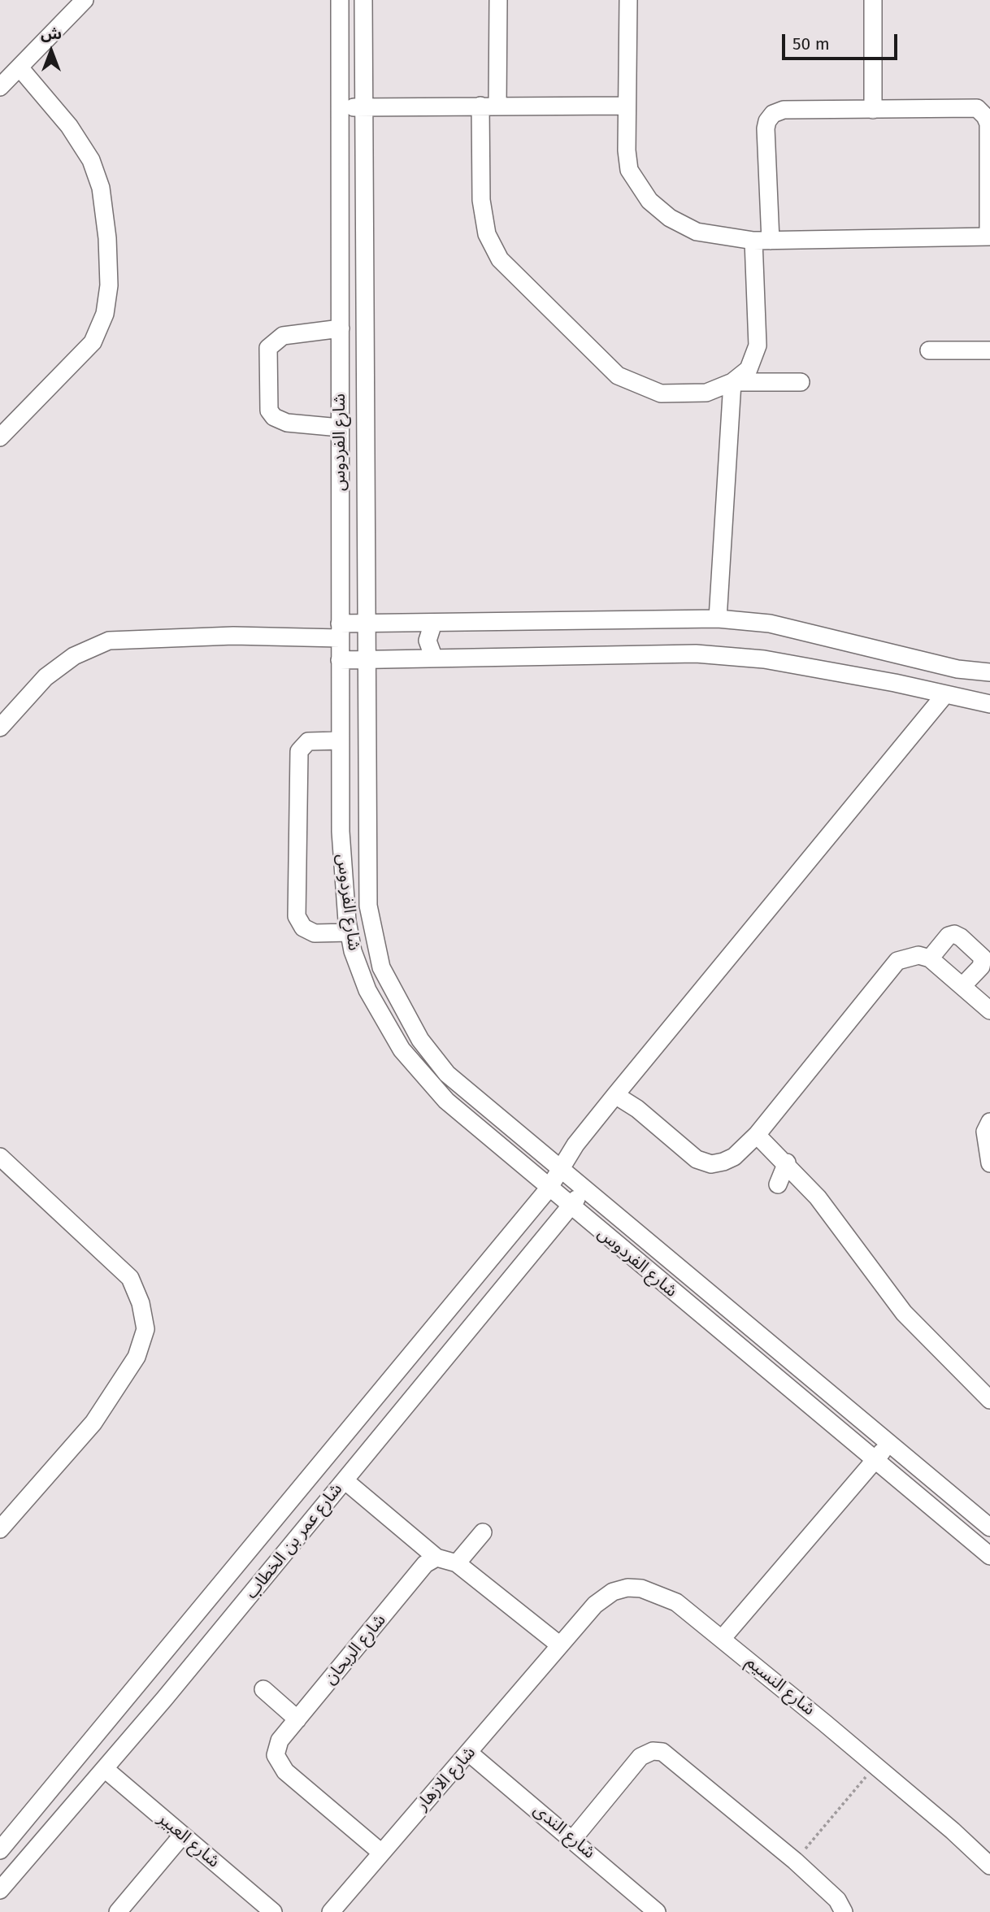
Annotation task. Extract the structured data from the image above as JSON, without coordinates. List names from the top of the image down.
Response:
{
  "streets": {
    "street": [
      "شارع الفردوس",
      "شارع عمر بن الخطاب",
      "شارع الريحان",
      "شارع النسيم",
      "شارع الازهار",
      "شارع الندى",
      "شارع العبير"
    ]
  },
  "crossings": [
    ["شارع الفردوس", "شارع عمر بن الخطاب"],
    ["شارع عمر بن الخطاب", "شارع العبير"],
    ["شارع الريحان", "شارع الازهار"],
    ["شارع النسيم", "شارع الازهار"],
    ["شارع الازهار", "شارع الندى"]
  ],
  "scale_bar": "50 m",
  "north": "top"
}
